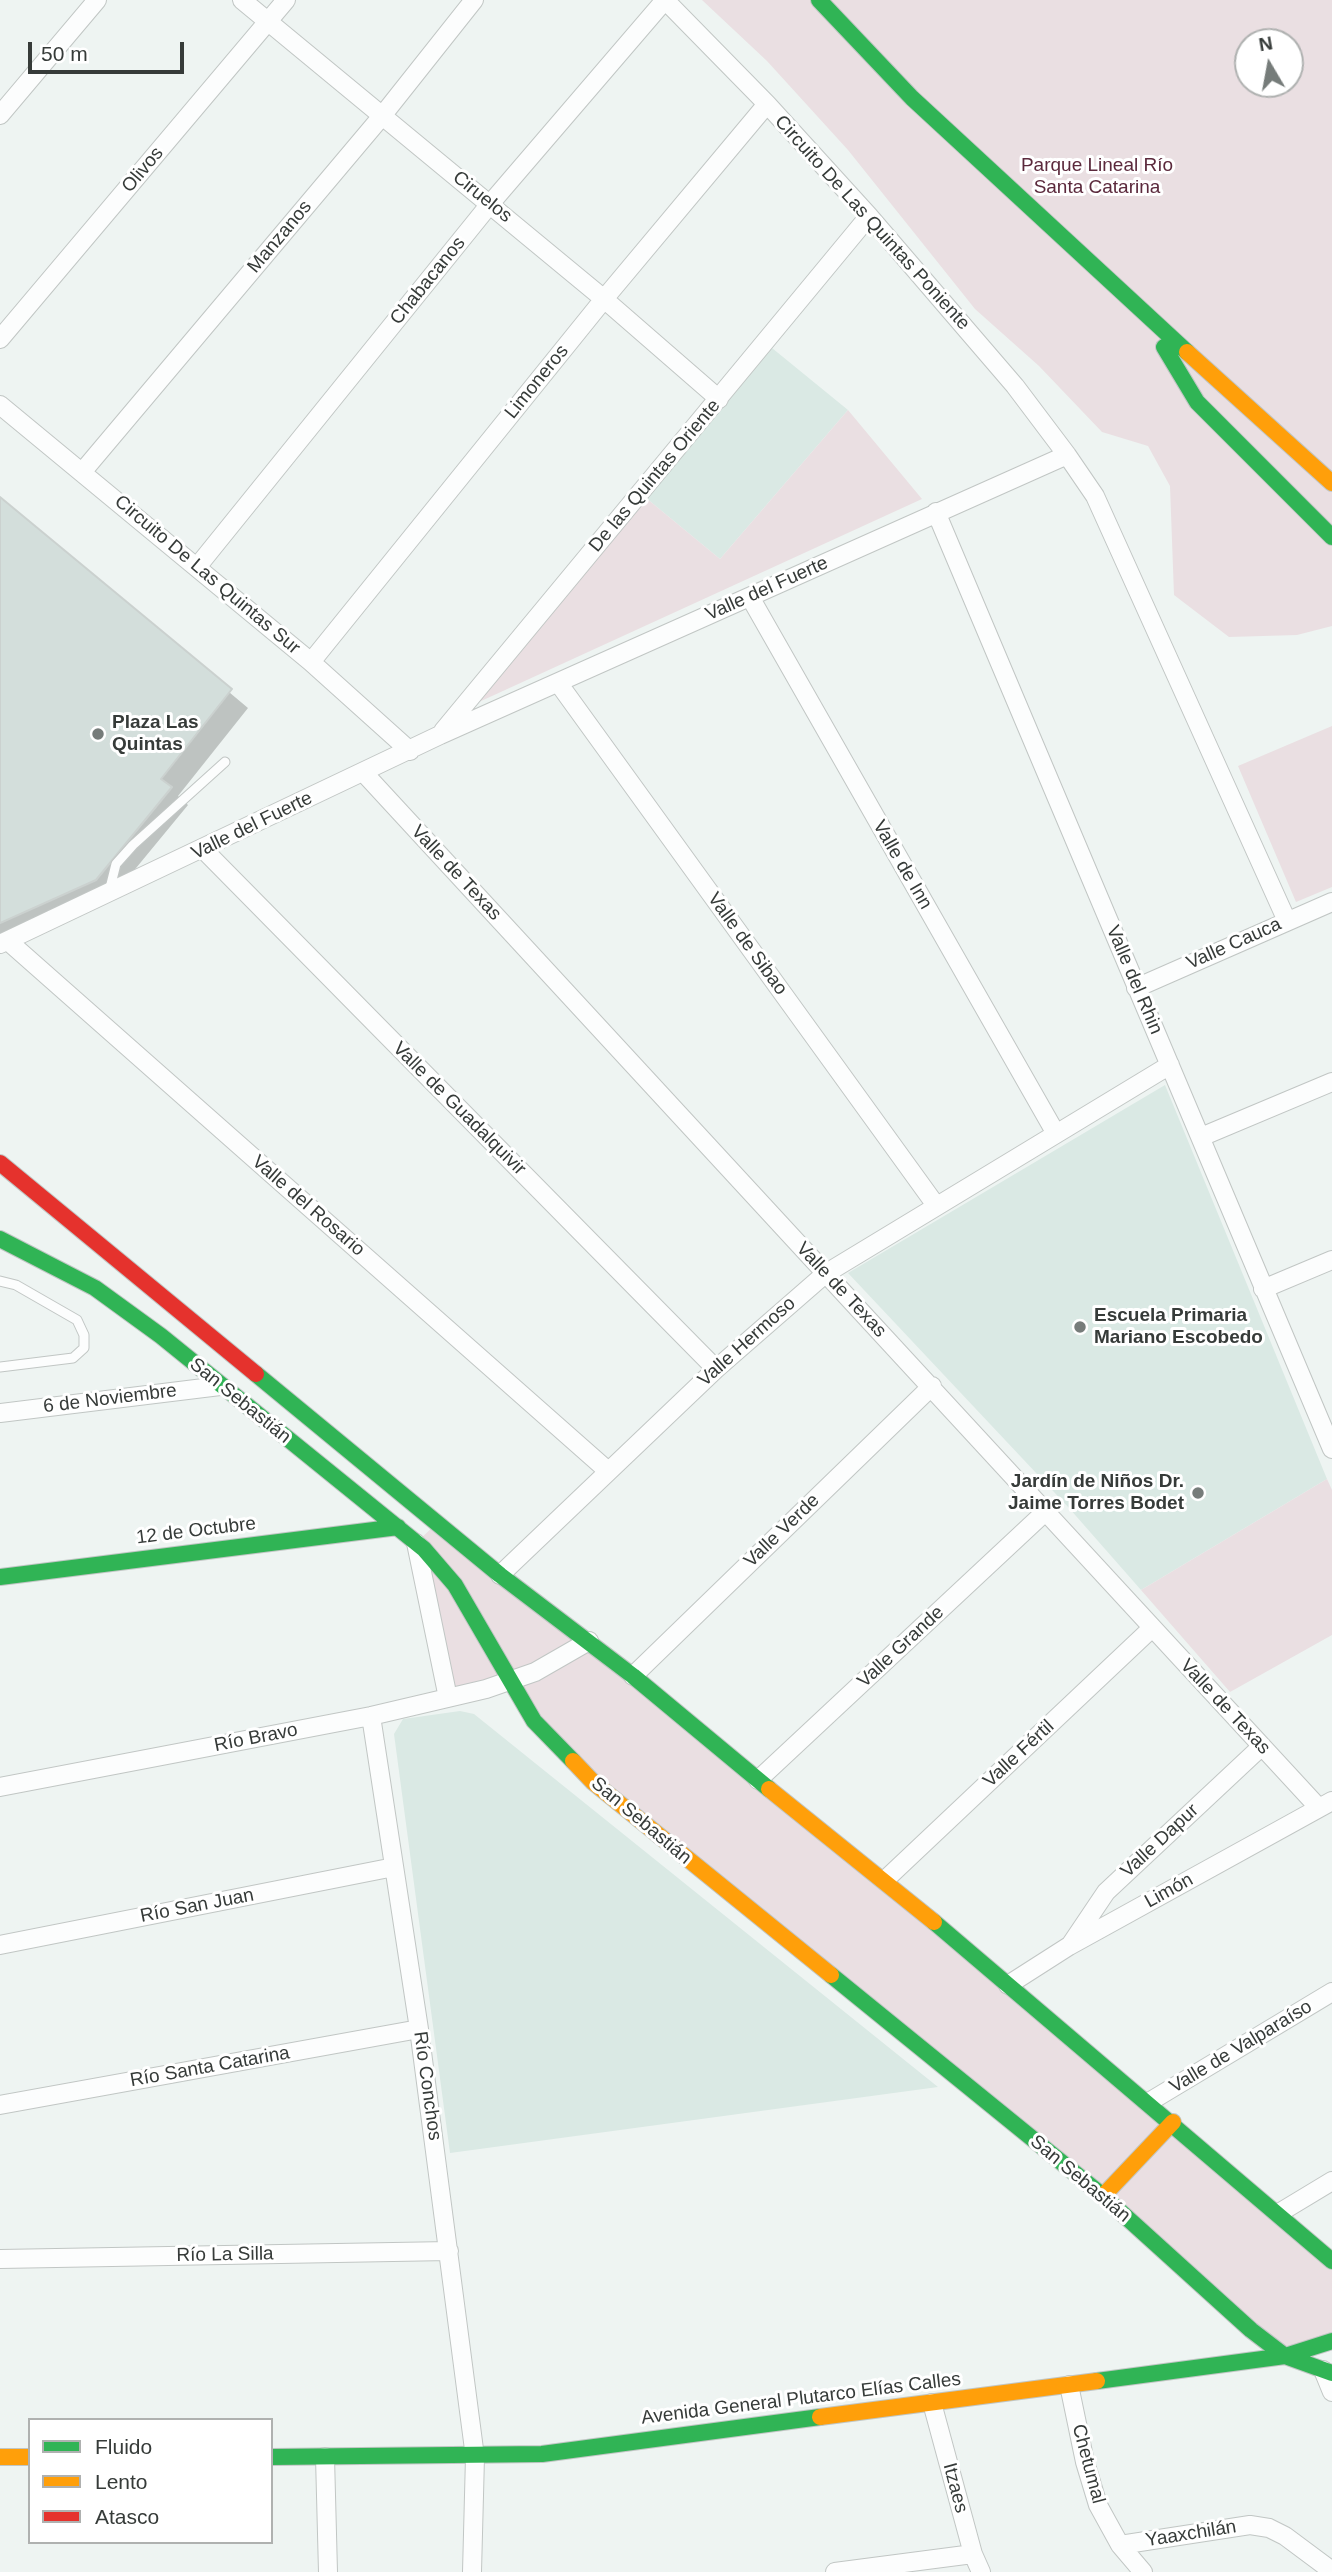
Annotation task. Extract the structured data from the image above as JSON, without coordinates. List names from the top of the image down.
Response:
{
  "streets": {
    "main road": ["San Sebastián", "12 de Octubre", "Avenida General Plutarco Elías Calles"],
    "street": [
      "Olivos",
      "Ciruelos",
      "Circuito De Las Quintas Poniente",
      "Manzanos",
      "Chabacanos",
      "Limoneros",
      "De las Quintas Oriente",
      "Circuito De Las Quintas Sur",
      "Valle del Fuerte",
      "Valle de Inn",
      "Valle de Texas",
      "Valle de Sibao",
      "Valle Cauca",
      "Valle del Rhin",
      "Valle de Guadalquivir",
      "Valle del Rosario",
      "Valle Hermoso",
      "6 de Noviembre",
      "Valle Verde",
      "Valle Grande",
      "Río Bravo",
      "Valle Fértil",
      "Valle Dapur",
      "Limón",
      "Río San Juan",
      "Valle de Valparaíso",
      "Río Santa Catarina",
      "Río Conchos",
      "Río La Silla",
      "Chetumal",
      "Itzaes",
      "Yaaxchilán"
    ]
  },
  "crossings": [
    ["Olivos", "Ciruelos"],
    ["Ciruelos", "Manzanos"],
    ["Ciruelos", "Chabacanos"],
    ["Ciruelos", "Limoneros"],
    ["Ciruelos", "De las Quintas Oriente"],
    ["Circuito De Las Quintas Poniente", "Chabacanos"],
    ["Circuito De Las Quintas Poniente", "Limoneros"],
    ["Circuito De Las Quintas Poniente", "De las Quintas Oriente"],
    ["Circuito De Las Quintas Poniente", "Valle del Fuerte"],
    ["Manzanos", "Circuito De Las Quintas Sur"],
    ["Chabacanos", "Circuito De Las Quintas Sur"],
    ["Limoneros", "Circuito De Las Quintas Sur"],
    ["De las Quintas Oriente", "Valle del Fuerte"],
    ["Circuito De Las Quintas Sur", "Valle del Fuerte"],
    ["Valle del Fuerte", "Valle de Inn"],
    ["Valle del Fuerte", "Valle de Texas"],
    ["Valle del Fuerte", "Valle de Sibao"],
    ["Valle del Fuerte", "Valle del Rhin"],
    ["Valle del Fuerte", "Valle de Guadalquivir"],
    ["Valle del Fuerte", "Valle del Rosario"],
    ["Valle de Inn", "Valle Hermoso"],
    ["Valle de Texas", "Valle Hermoso"],
    ["Valle de Texas", "Valle Verde"],
    ["Valle de Texas", "Valle Grande"],
    ["Valle de Texas", "Valle Fértil"],
    ["Valle de Texas", "Valle Dapur"],
    ["Valle de Texas", "Limón"],
    ["Valle de Sibao", "Valle Hermoso"],
    ["Valle Cauca", "Valle del Rhin"],
    ["Valle del Rhin", "Valle Hermoso"],
    ["Valle de Guadalquivir", "Valle Hermoso"],
    ["Valle del Rosario", "Valle Hermoso"],
    ["Valle Hermoso", "San Sebastián"],
    ["6 de Noviembre", "San Sebastián"],
    ["San Sebastián", "12 de Octubre"],
    ["San Sebastián", "Valle Verde"],
    ["San Sebastián", "Valle Grande"],
    ["San Sebastián", "Río Bravo"],
    ["San Sebastián", "Valle Fértil"],
    ["San Sebastián", "Limón"],
    ["San Sebastián", "Valle de Valparaíso"],
    ["San Sebastián", "Avenida General Plutarco Elías Calles"],
    ["Río Bravo", "Río Conchos"],
    ["Valle Dapur", "Limón"],
    ["Río San Juan", "Río Conchos"],
    ["Río Santa Catarina", "Río Conchos"],
    ["Río Conchos", "Río La Silla"],
    ["Río Conchos", "Avenida General Plutarco Elías Calles"],
    ["Avenida General Plutarco Elías Calles", "Chetumal"],
    ["Avenida General Plutarco Elías Calles", "Itzaes"],
    ["Chetumal", "Yaaxchilán"]
  ],
  "parks": ["Parque Lineal Río Santa Catarina"],
  "places": ["Plaza Las Quintas", "Escuela Primaria Mariano Escobedo", "Jardín de Niños Dr. Jaime Torres Bodet"],
  "legend": ["Fluido", "Lento", "Atasco"],
  "scale_bar": "50 m",
  "north": "top"
}
